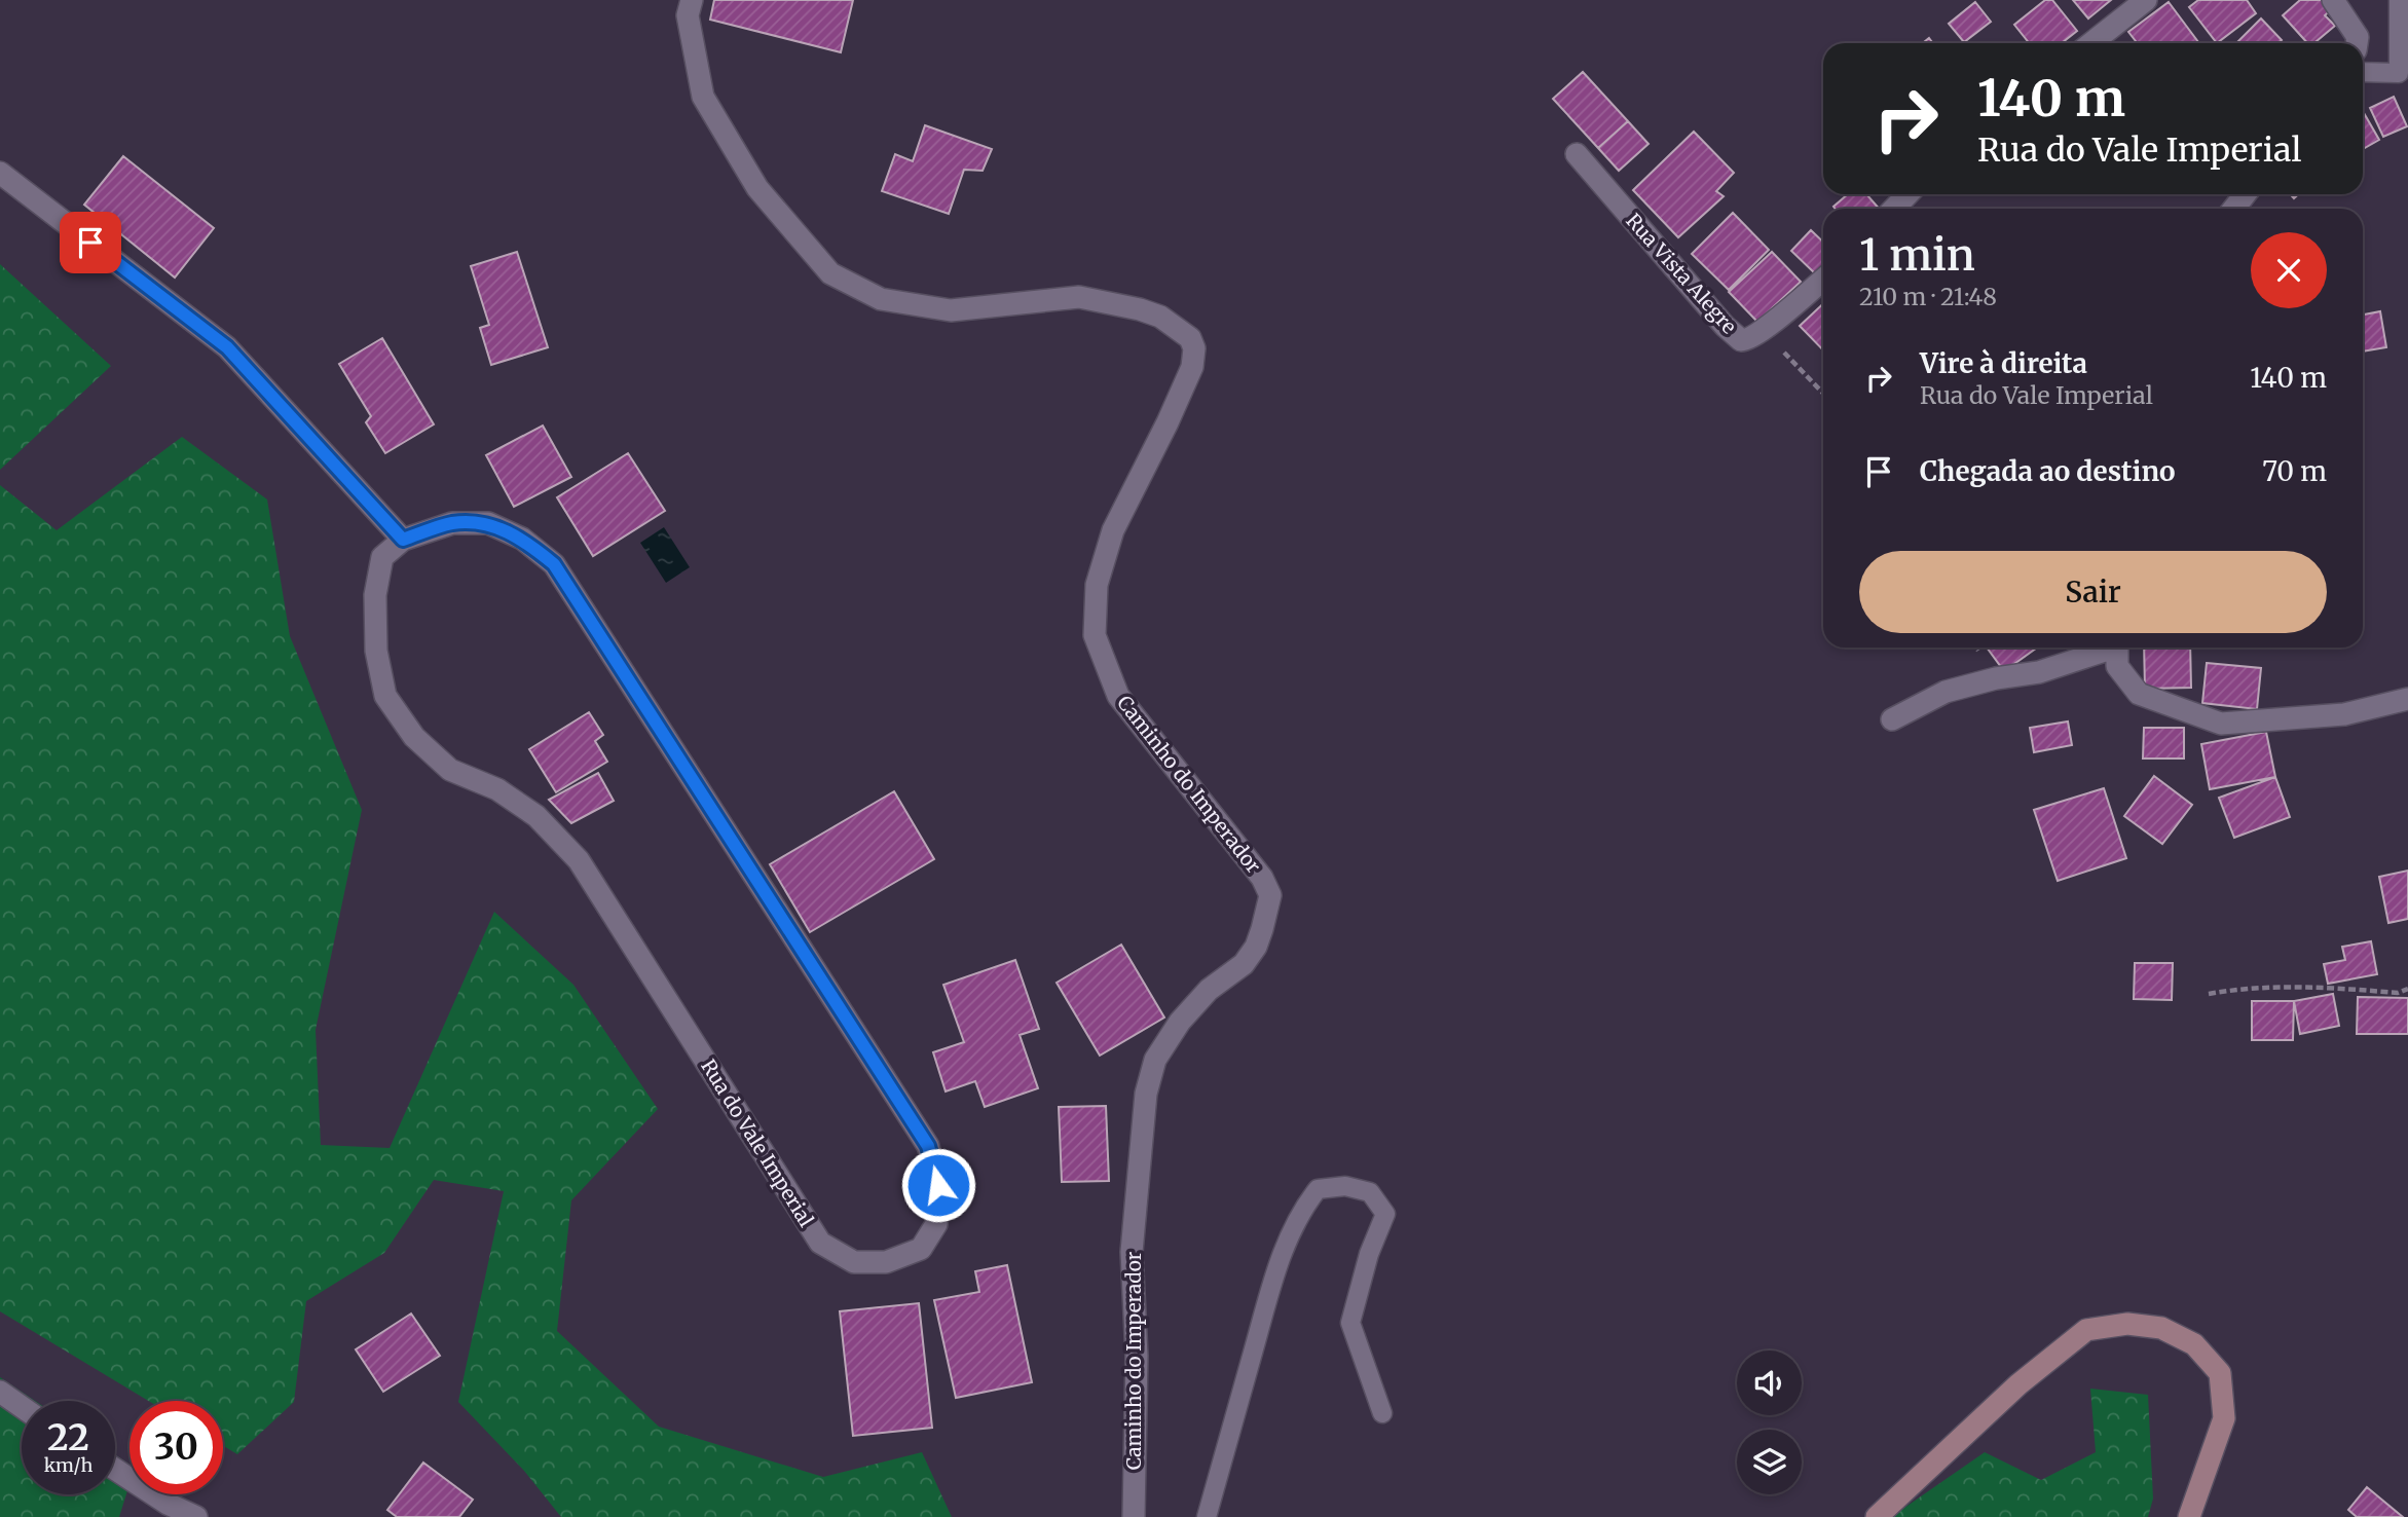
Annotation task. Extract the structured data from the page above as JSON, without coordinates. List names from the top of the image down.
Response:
{
  "streets": {
    "street": ["Rua Vista Alegre", "Caminho do Imperador", "Rua do Vale Imperial"]
  },
  "page": {
    "turn": ["140 m", "Rua do Vale Imperial"],
    "heading": ["1 min", "210 m · 21:48"],
    "list": [
      {
        "name": "Vire à direita",
        "note": "Rua do Vale Imperial",
        "value": "140 m"
      },
      {
        "name": "Chegada ao destino",
        "value": "70 m"
      }
    ],
    "buttons": "Sair",
    "speed": "22 km/h",
    "limit": "30"
  }
}
